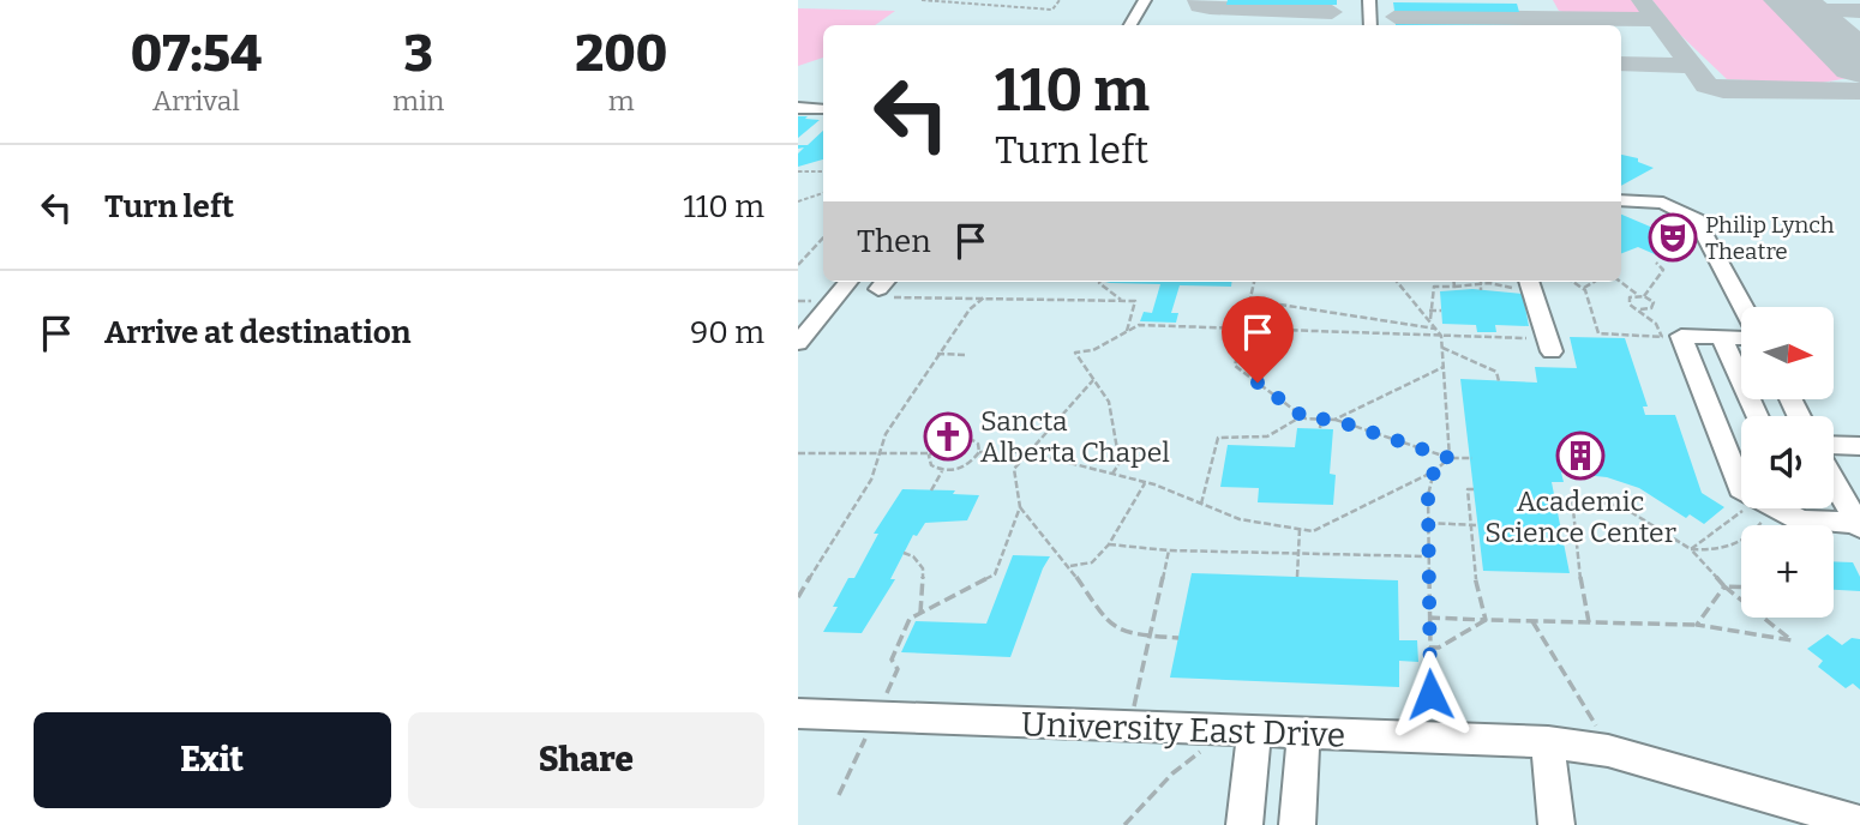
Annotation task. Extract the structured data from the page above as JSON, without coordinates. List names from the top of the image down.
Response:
{
  "streets": {
    "street": ["University East Drive"]
  },
  "places": {
    "theatre": ["Philip Lynch Theatre"],
    "church": ["Sancta Alberta Chapel"],
    "building": ["Academic Science Center"]
  },
  "north": "right",
  "page": {
    "eta": [
      "07:54",
      "Arrival",
      "3",
      "min",
      "200",
      "m"
    ],
    "turn": ["110 m", "Turn left"],
    "list": [
      {
        "name": "Turn left",
        "value": "110 m"
      },
      {
        "name": "Arrive at destination",
        "value": "90 m"
      }
    ],
    "then": "Then",
    "map_buttons": "+",
    "buttons": ["Exit", "Share"]
  }
}
